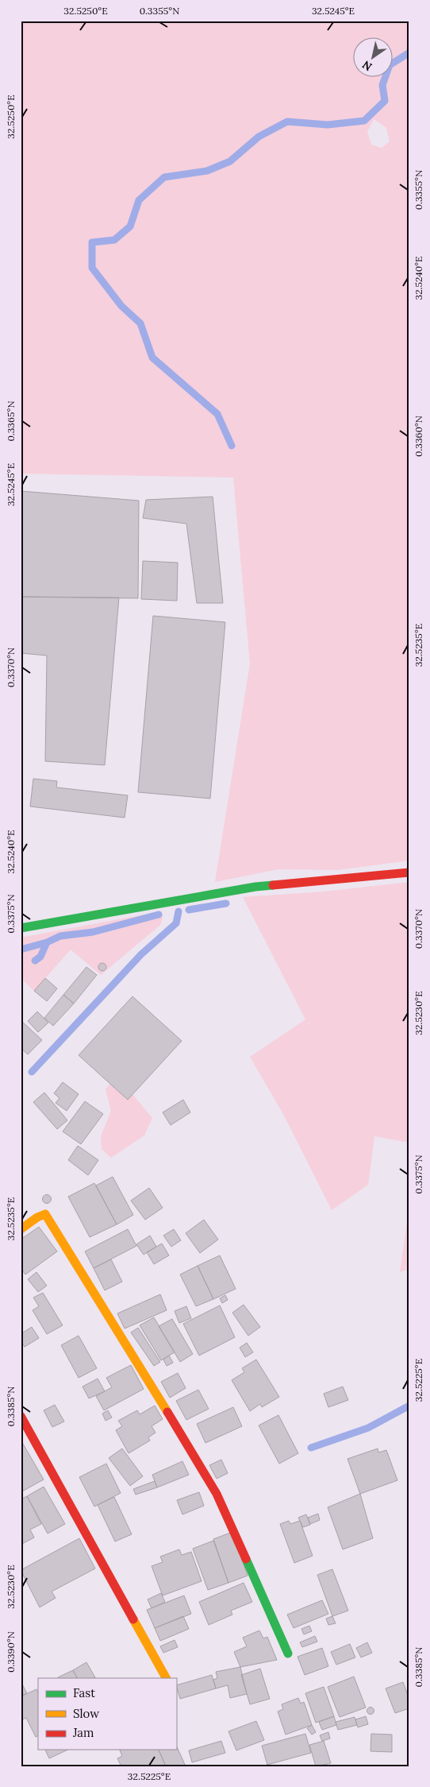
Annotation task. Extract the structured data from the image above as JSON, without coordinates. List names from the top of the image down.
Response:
{
  "legend": ["Fast", "Slow", "Jam"],
  "north": "bottom left",
  "coordinates": [
    "32.5250°E",
    "0.3355°N",
    "32.5245°E",
    "32.5240°E",
    "0.3365°N",
    "0.3360°N",
    "32.5235°E",
    "0.3370°N",
    "0.3375°N",
    "32.5230°E",
    "32.5225°E",
    "0.3385°N",
    "0.3390°N"
  ]
}
